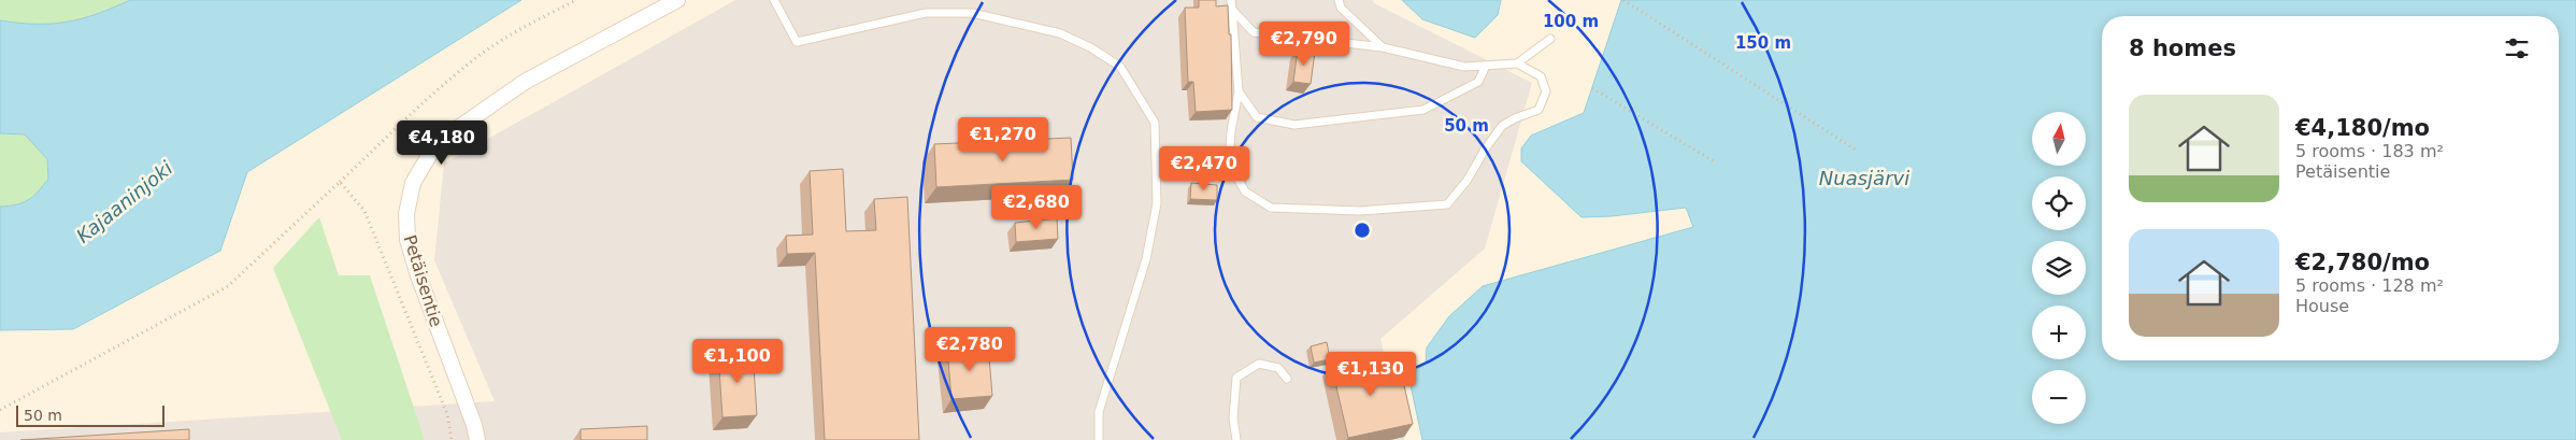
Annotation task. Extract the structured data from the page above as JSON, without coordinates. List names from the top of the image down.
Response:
{
  "streets": {
    "street": ["Petäisentie"]
  },
  "water": ["Nuasjärvi", "Kajaaninjoki"],
  "scale_bar": "50 m",
  "north": "top",
  "page": {
    "heading": "8 homes",
    "price": [
      "€2,790",
      "€1,270",
      "€4,180",
      "€2,470",
      "€2,680",
      "€2,780",
      "€1,100",
      "€1,130"
    ],
    "list": [
      {
        "name": "€4,180/mo",
        "note": "5 rooms · 183 m² · Petäisentie"
      },
      {
        "name": "€2,780/mo",
        "note": "5 rooms · 128 m² · House"
      }
    ],
    "map_buttons": ["+", "−"],
    "scale": "50 m"
  },
  "rings": ["100 m", "150 m", "50 m"]
}
